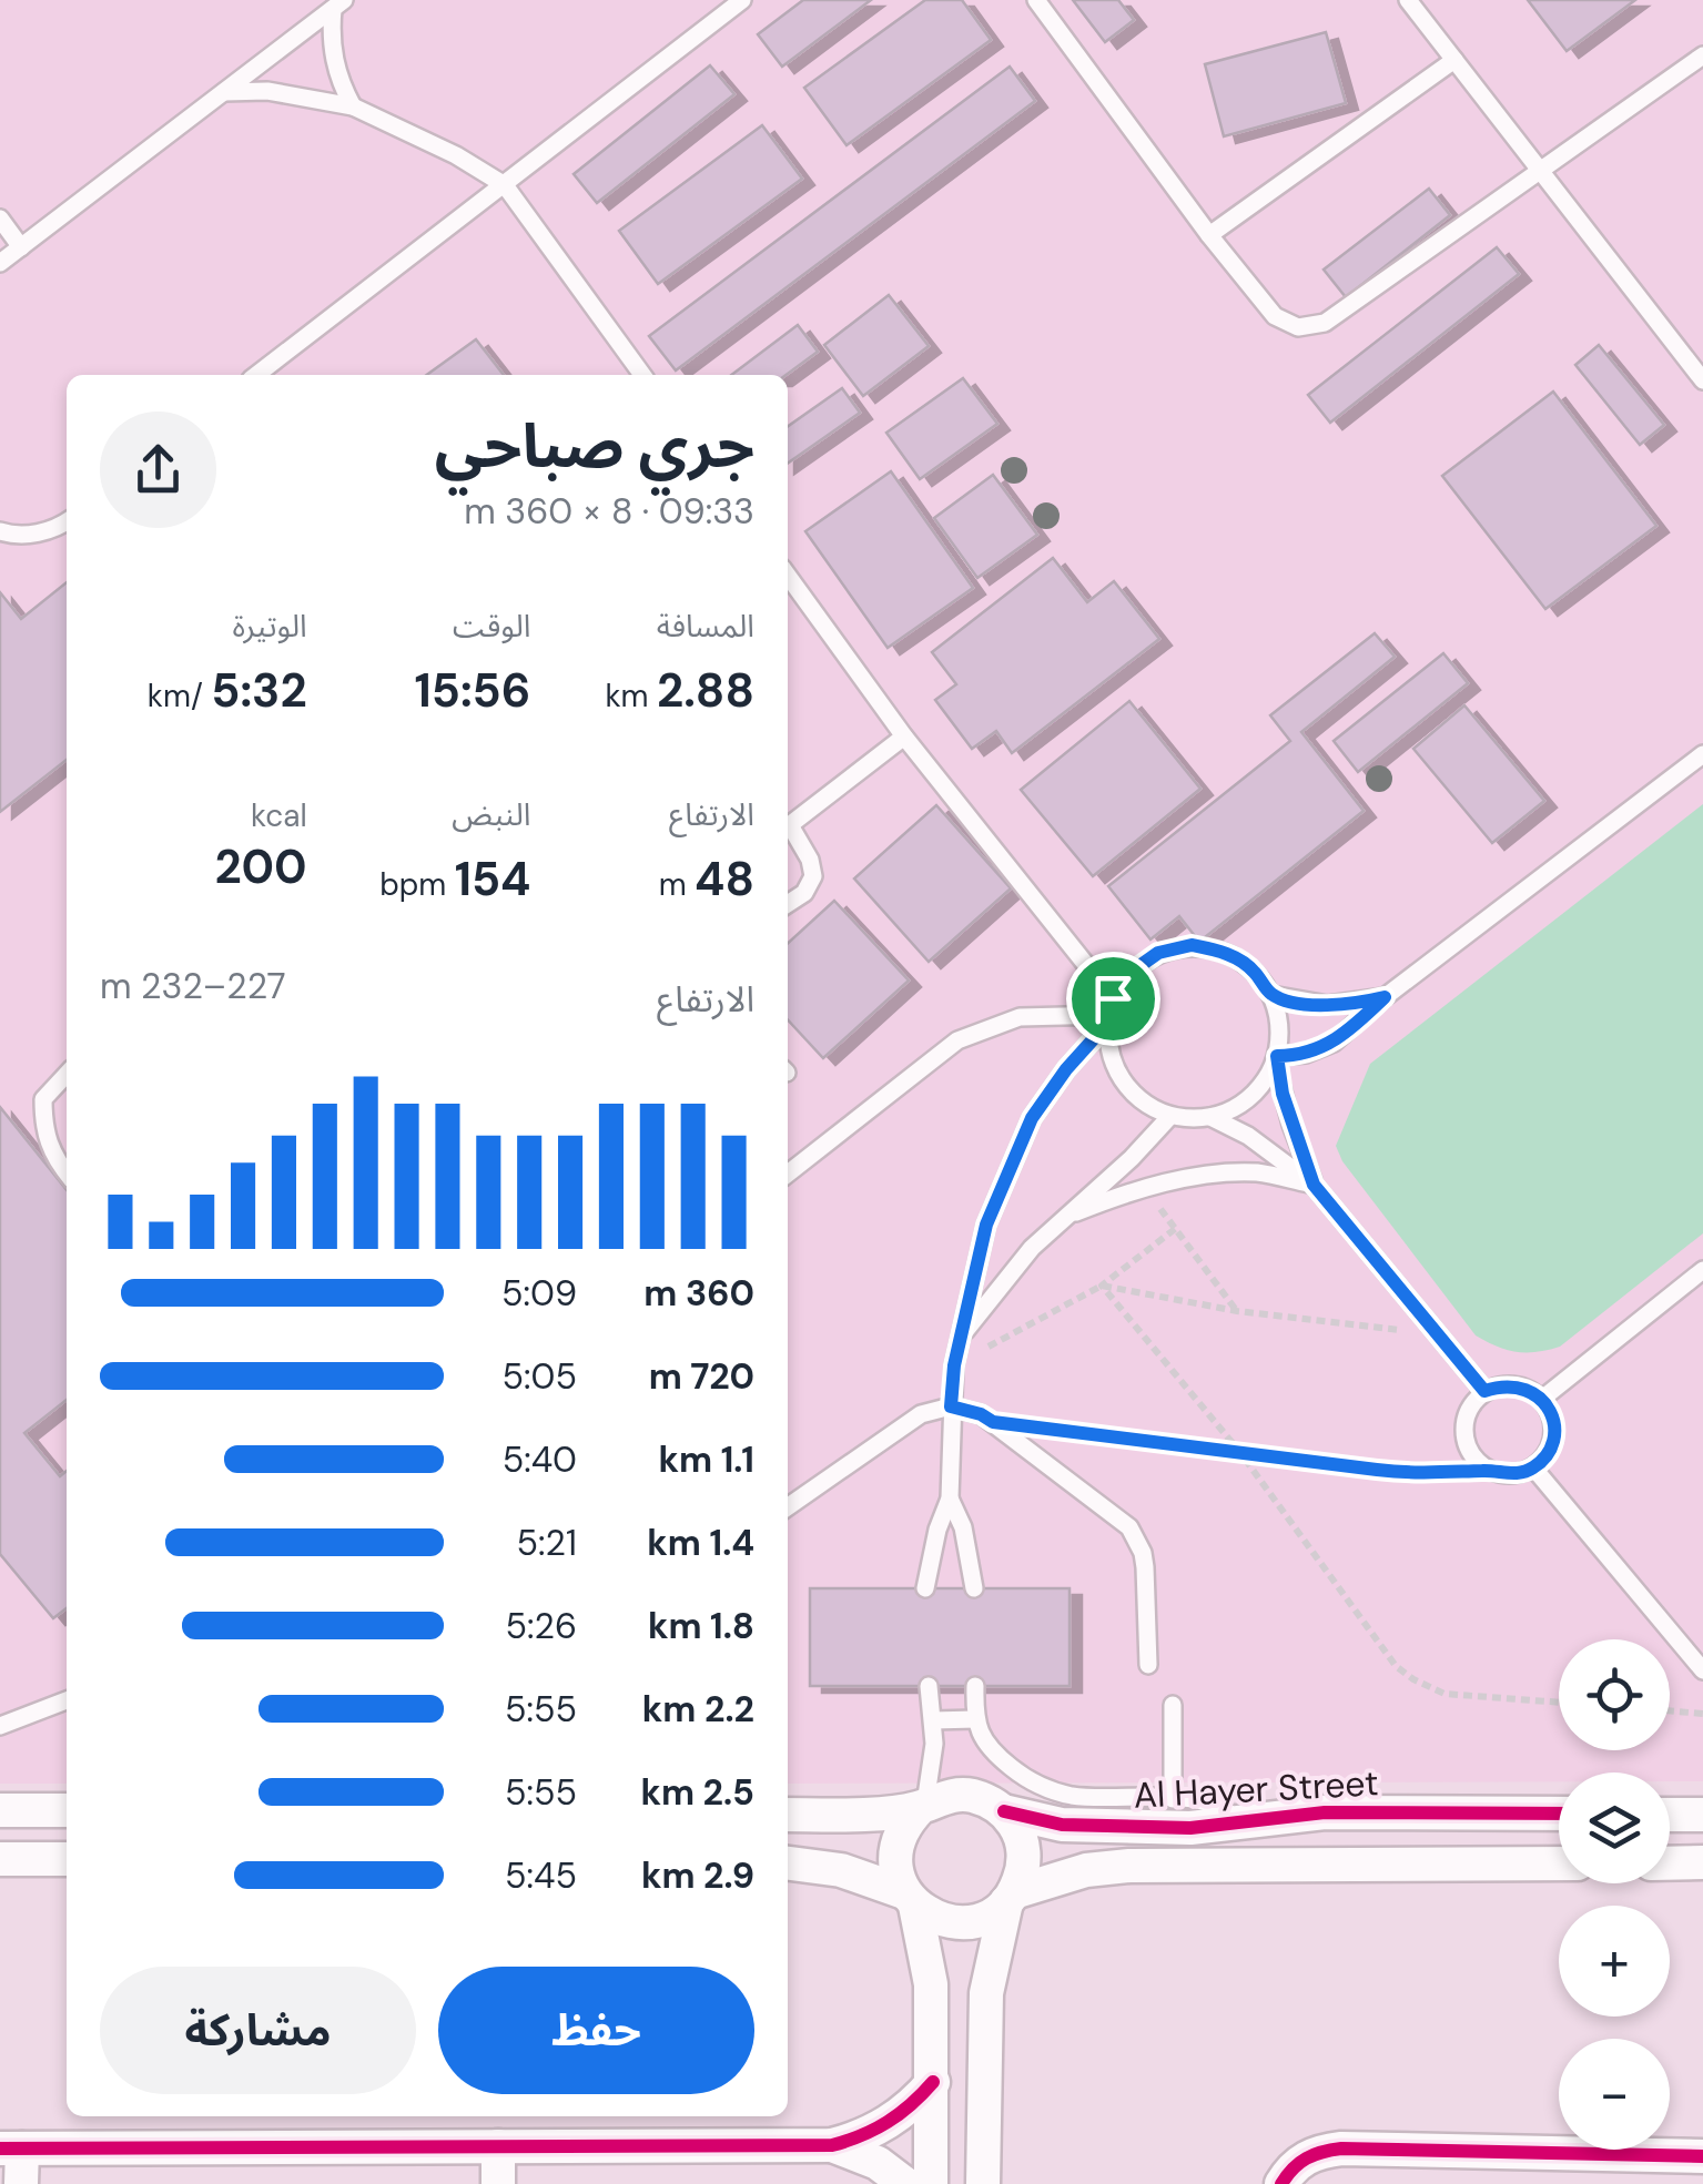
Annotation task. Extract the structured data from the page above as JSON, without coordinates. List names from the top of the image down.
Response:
{
  "streets": {
    "street": ["Al Hayer Street"]
  },
  "page": {
    "heading": ["جري صباحي", "09:33 · 8 × 360 m"],
    "stats": [
      ["المسافة", "2.88 km"],
      ["الوقت", "15:56"],
      ["الوتيرة", "5:32 /km"],
      ["الارتفاع", "48 m"],
      ["النبض", "154 bpm"],
      ["kcal", "200"]
    ],
    "chart": ["الارتفاع", "227–232 m"],
    "list": [
      {
        "name": "360 m",
        "note": "5:09"
      },
      {
        "name": "720 m",
        "note": "5:05"
      },
      {
        "name": "1.1 km",
        "note": "5:40"
      },
      {
        "name": "1.4 km",
        "note": "5:21"
      },
      {
        "name": "1.8 km",
        "note": "5:26"
      },
      {
        "name": "2.2 km",
        "note": "5:55"
      },
      {
        "name": "2.5 km",
        "note": "5:55"
      },
      {
        "name": "2.9 km",
        "note": "5:45"
      }
    ],
    "map_buttons": ["+", "−"],
    "buttons": ["حفظ", "مشاركة"]
  }
}
